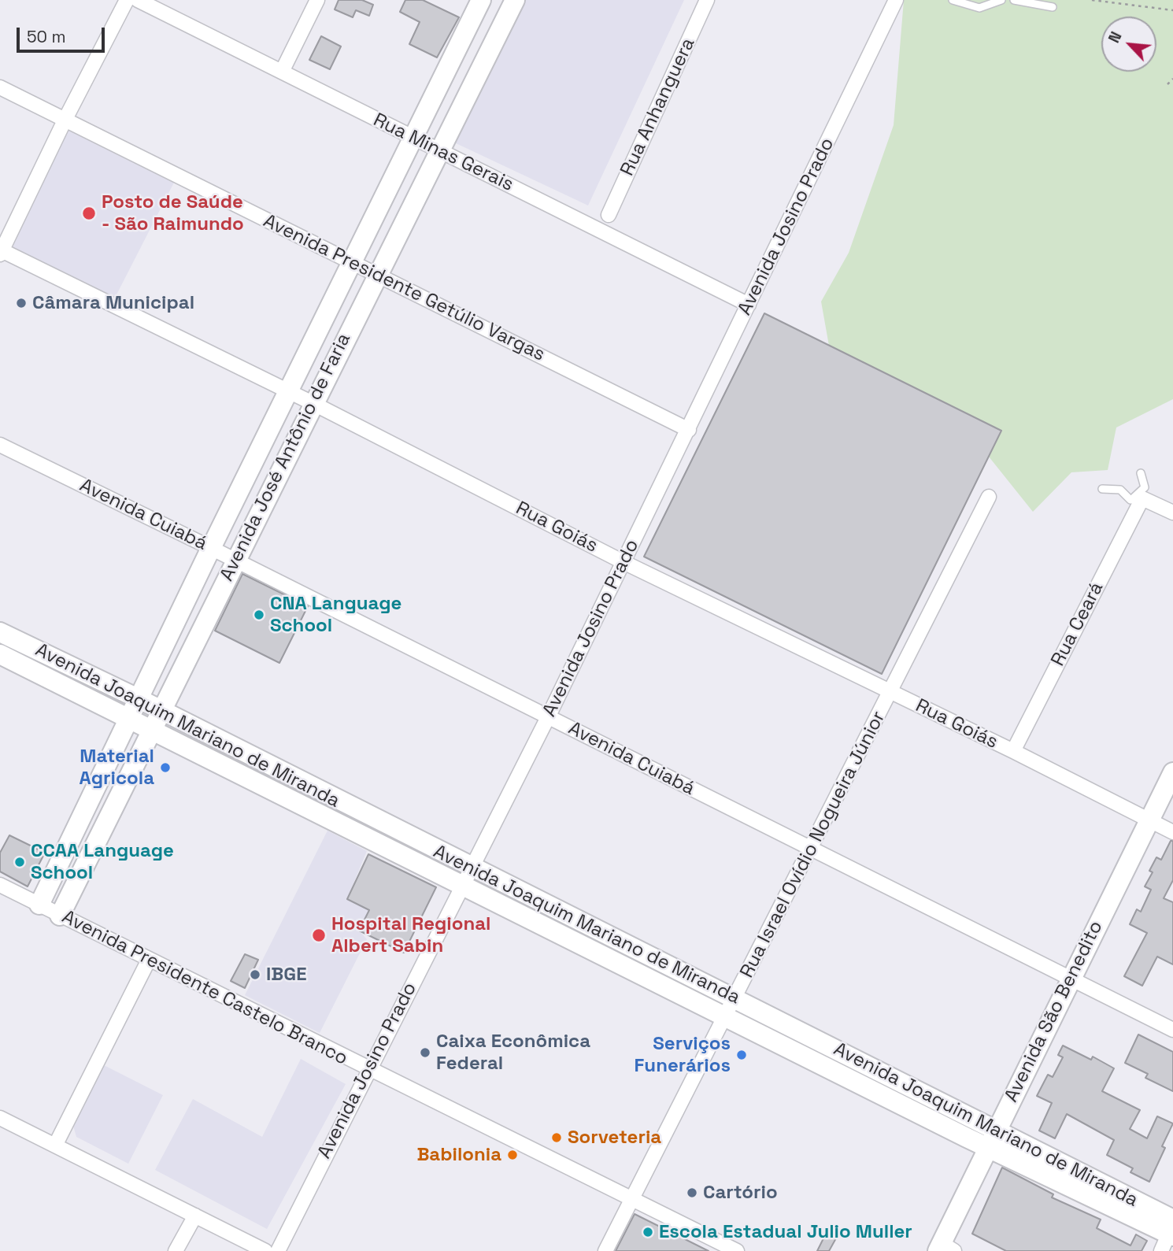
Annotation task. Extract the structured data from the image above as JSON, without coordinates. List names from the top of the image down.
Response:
{
  "streets": {
    "street": [
      "Rua Anhanguera",
      "Rua Minas Gerais",
      "Avenida Josino Prado",
      "Avenida Presidente Getúlio Vargas",
      "Avenida José Antônio de Faria",
      "Avenida Cuiabá",
      "Rua Goiás",
      "Rua Ceará",
      "Avenida Joaquim Mariano de Miranda",
      "Rua Israel Ovídio Nogueira Júnior",
      "Avenida Presidente Castelo Branco",
      "Avenida São Benedito"
    ]
  },
  "crossings": [
    ["Rua Minas Gerais", "Avenida Josino Prado"],
    ["Rua Minas Gerais", "Avenida José Antônio de Faria"],
    ["Avenida Josino Prado", "Avenida Presidente Getúlio Vargas"],
    ["Avenida Josino Prado", "Avenida Cuiabá"],
    ["Avenida Josino Prado", "Rua Goiás"],
    ["Avenida Josino Prado", "Avenida Joaquim Mariano de Miranda"],
    ["Avenida Josino Prado", "Avenida Presidente Castelo Branco"],
    ["Avenida Presidente Getúlio Vargas", "Avenida José Antônio de Faria"],
    ["Avenida José Antônio de Faria", "Avenida Cuiabá"],
    ["Avenida José Antônio de Faria", "Rua Goiás"],
    ["Avenida José Antônio de Faria", "Avenida Joaquim Mariano de Miranda"],
    ["Avenida José Antônio de Faria", "Avenida Presidente Castelo Branco"],
    ["Avenida Cuiabá", "Rua Israel Ovídio Nogueira Júnior"],
    ["Avenida Cuiabá", "Avenida São Benedito"],
    ["Rua Goiás", "Rua Ceará"],
    ["Rua Goiás", "Rua Israel Ovídio Nogueira Júnior"],
    ["Rua Goiás", "Avenida São Benedito"],
    ["Avenida Joaquim Mariano de Miranda", "Rua Israel Ovídio Nogueira Júnior"],
    ["Avenida Joaquim Mariano de Miranda", "Avenida São Benedito"],
    ["Rua Israel Ovídio Nogueira Júnior", "Avenida Presidente Castelo Branco"]
  ],
  "places": [
    "Posto de Saúde - São Raimundo",
    "Câmara Municipal",
    "CNA Language School",
    "Material Agricola",
    "CCAA Language School",
    "Hospital Regional Albert Sabin",
    "IBGE",
    "Caixa Econômica Federal",
    "Serviços Funerários",
    "Sorveteria",
    "Babilonia",
    "Cartório",
    "Escola Estadual Julio Muller"
  ],
  "scale_bar": "50 m",
  "north": "top left"
}
